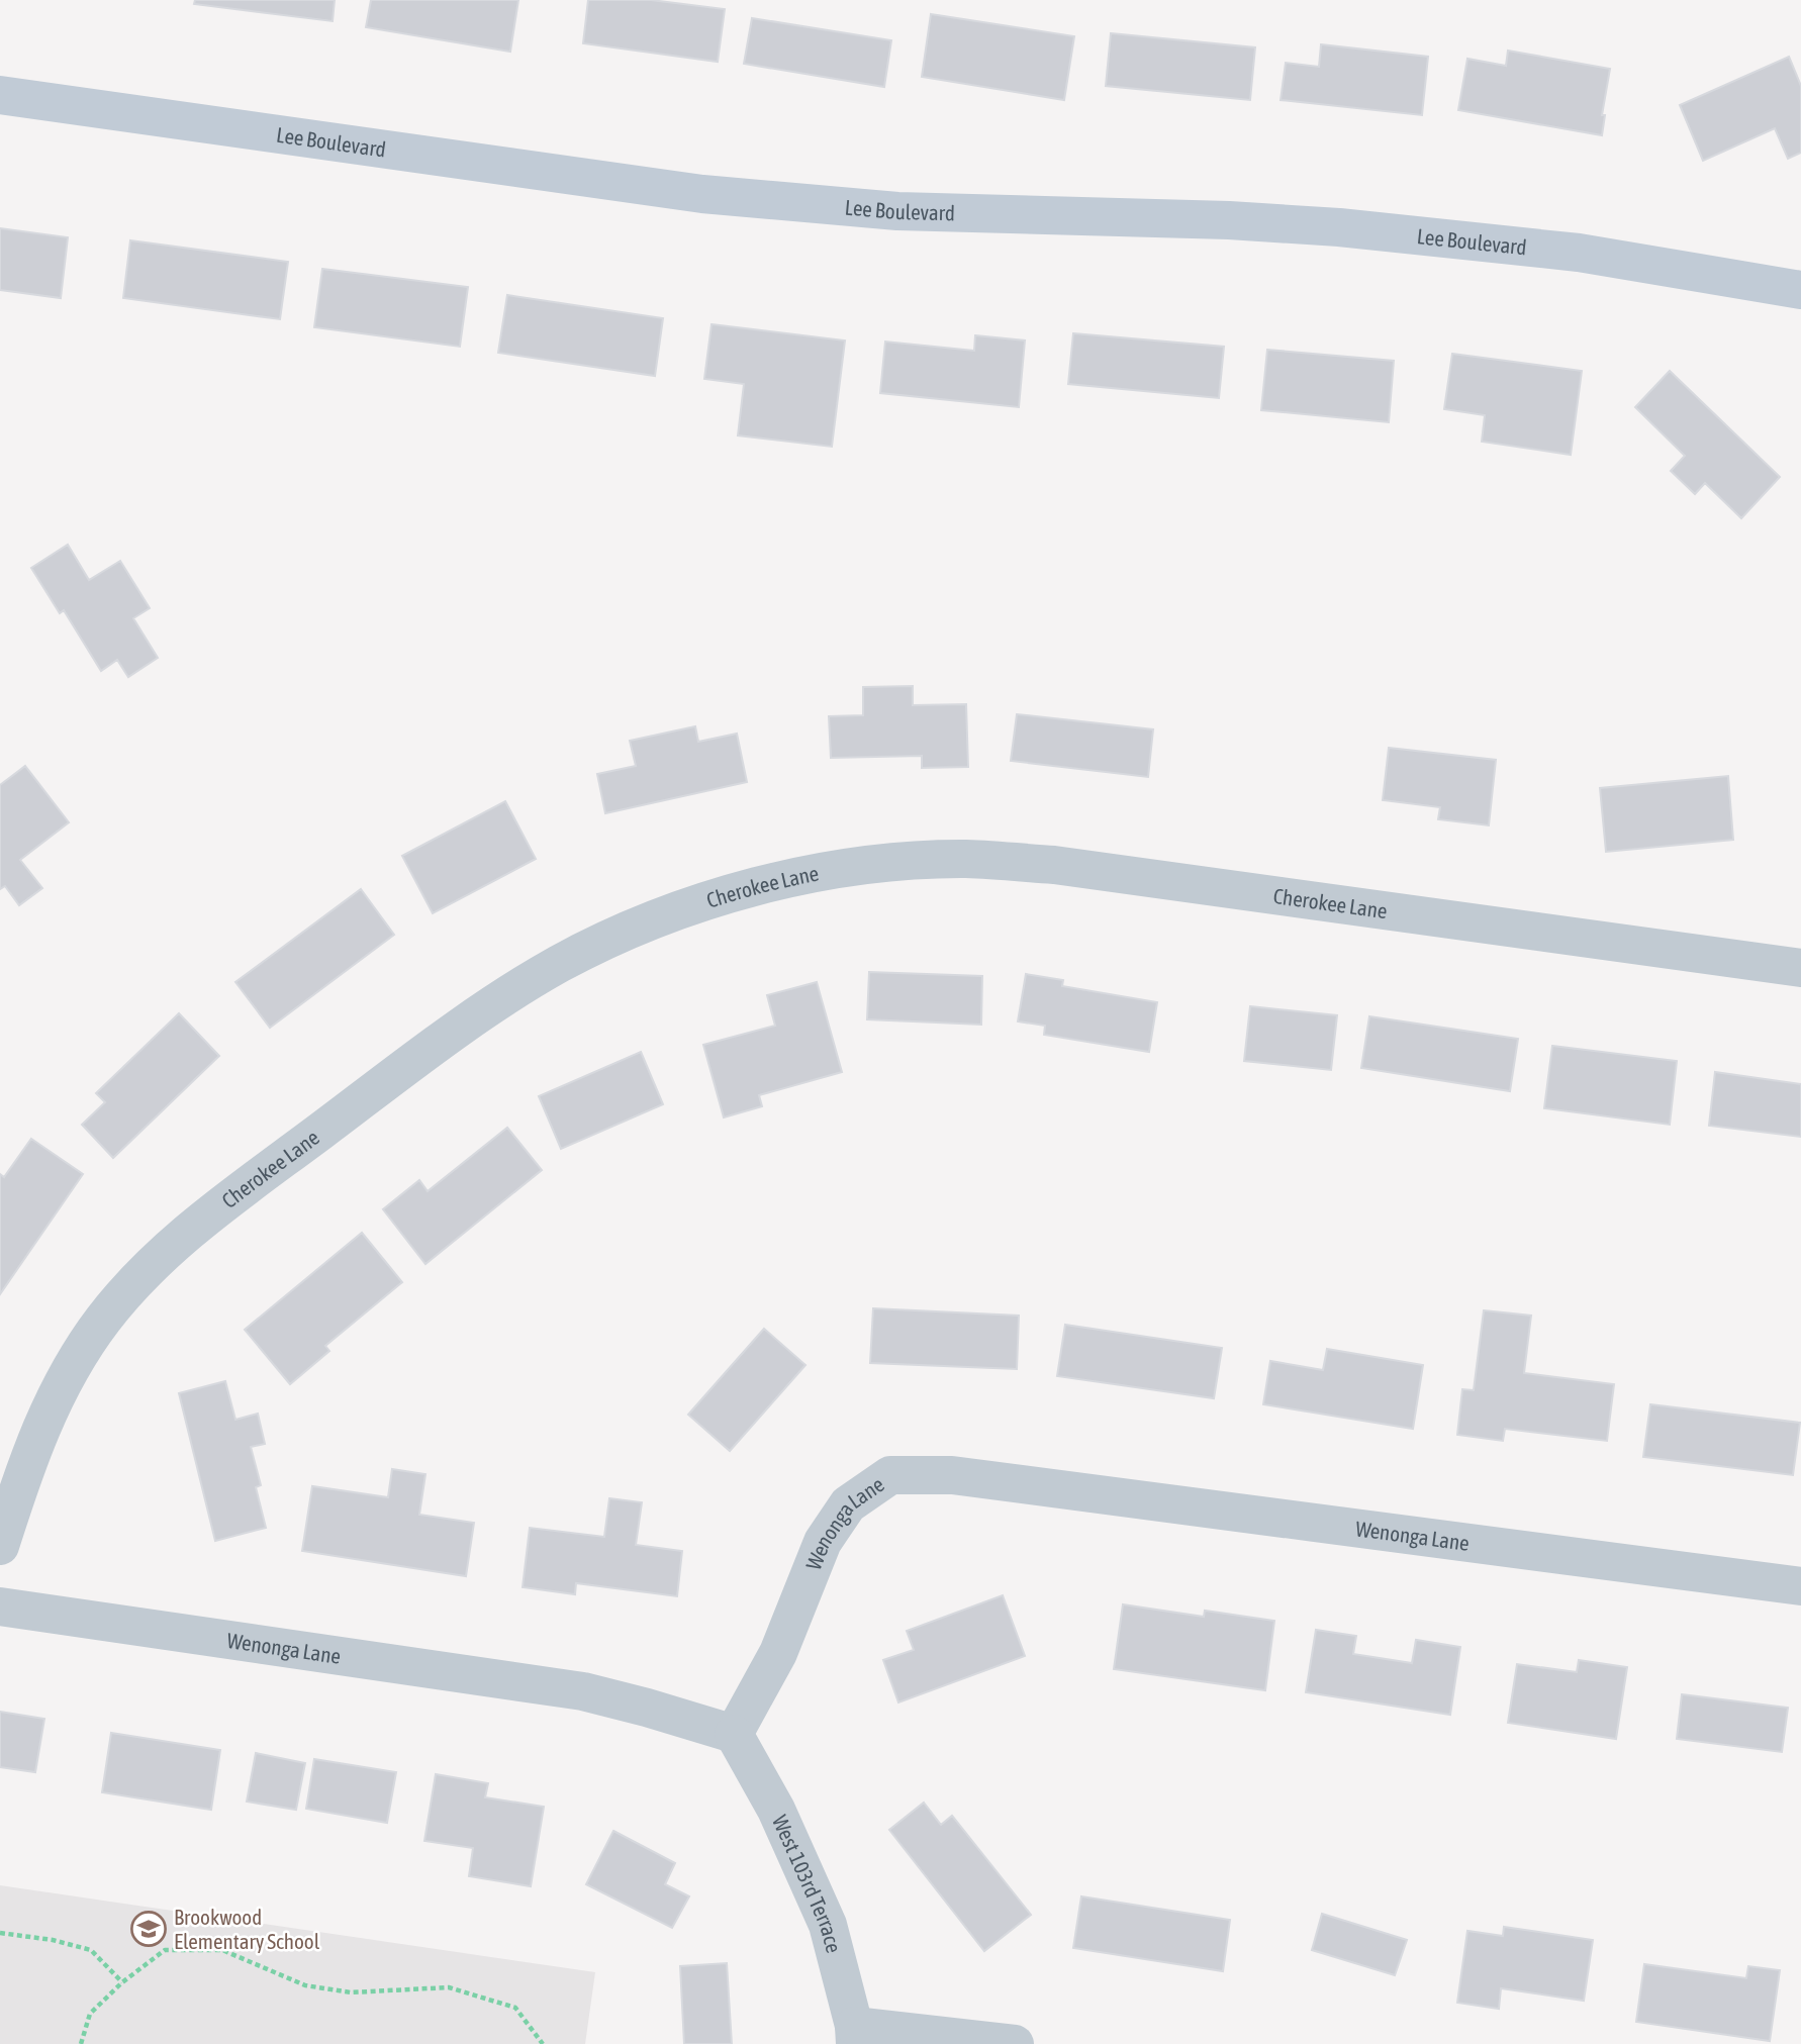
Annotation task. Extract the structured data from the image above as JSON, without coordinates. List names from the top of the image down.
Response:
{
  "streets": {
    "street": [
      "Lee Boulevard",
      "Cherokee Lane",
      "Wenonga Lane",
      "West 103rd Terrace"
    ]
  },
  "crossings": [
    ["Wenonga Lane", "West 103rd Terrace"]
  ],
  "places": {
    "school or university": ["Brookwood Elementary School"]
  }
}
